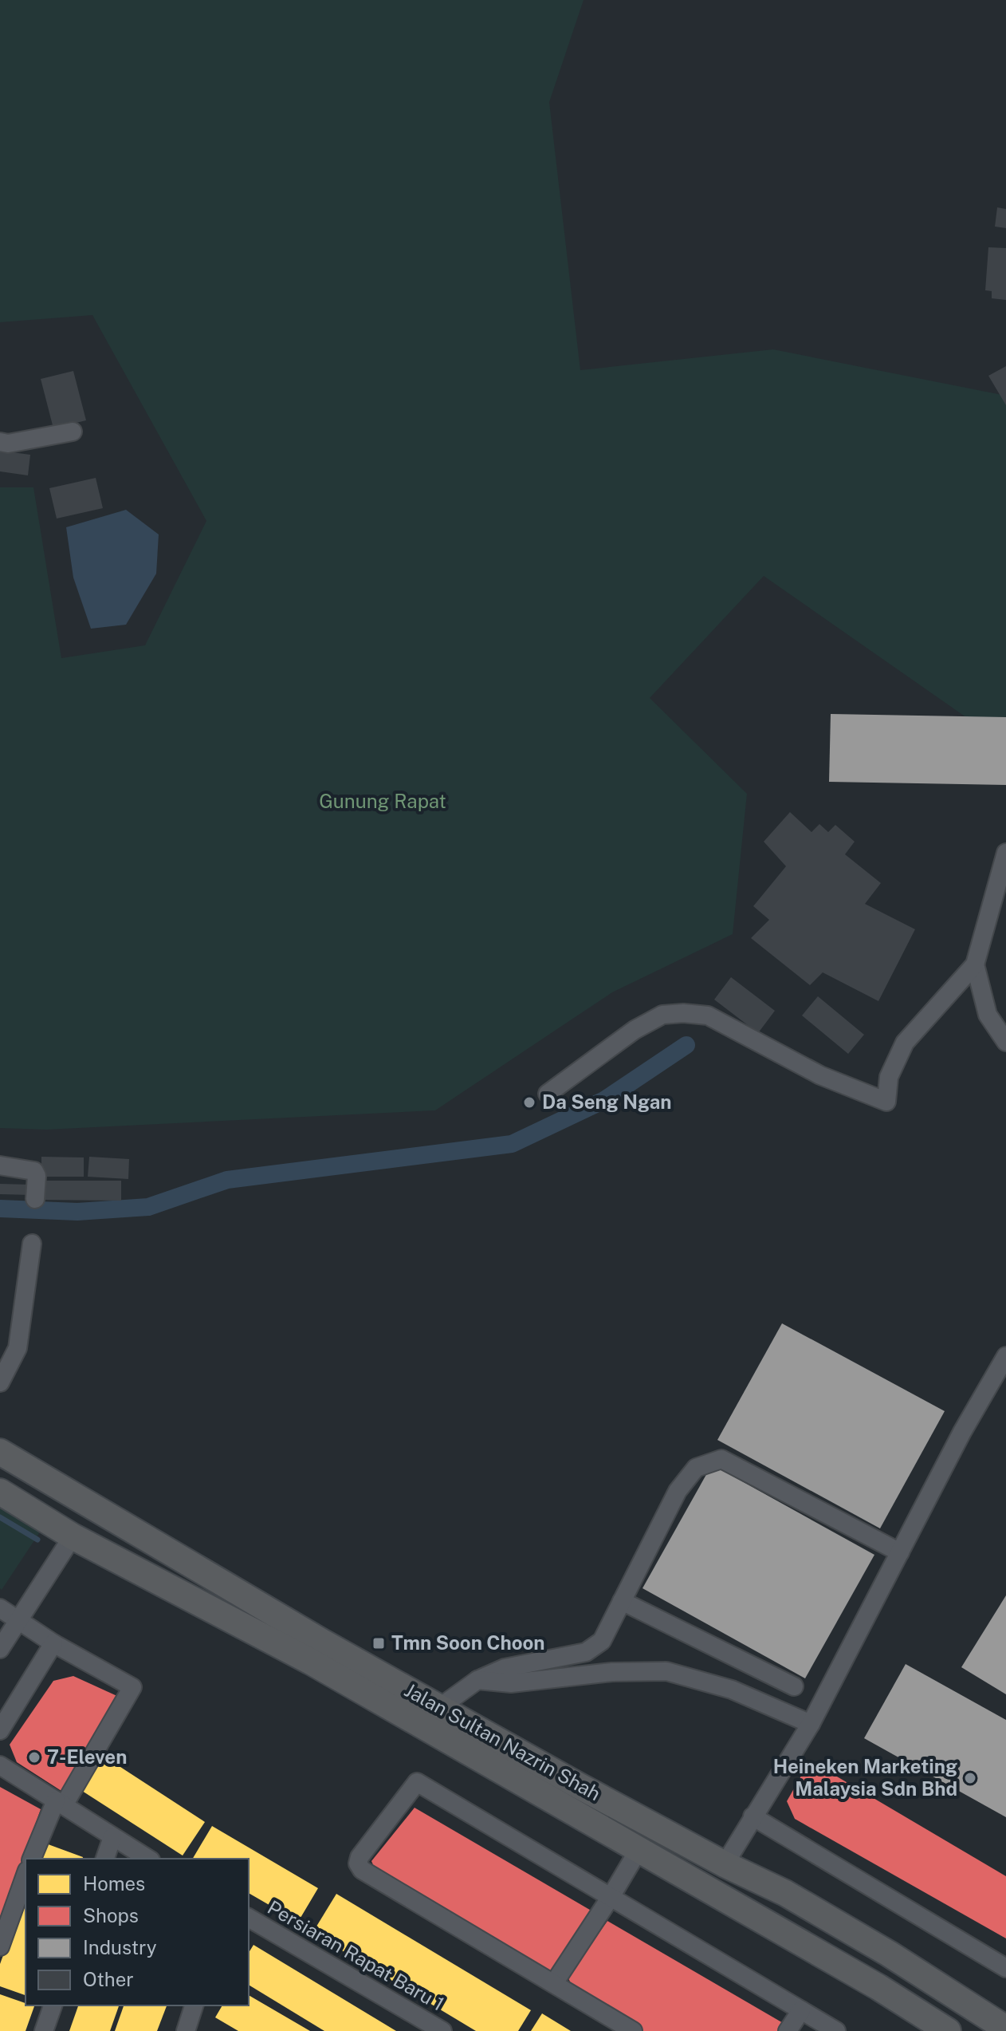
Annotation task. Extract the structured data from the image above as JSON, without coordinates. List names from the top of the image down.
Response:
{
  "streets": {
    "highway": ["Jalan Sultan Nazrin Shah"],
    "street": ["Persiaran Rapat Baru 1"]
  },
  "parks": ["Gunung Rapat"],
  "places": {
    "other": ["Da Seng Ngan", "7-Eleven", "Heineken Marketing Malaysia Sdn Bhd"],
    "transit": ["Tmn Soon Choon"]
  },
  "legend": [
    "Homes",
    "Shops",
    "Industry",
    "Other"
  ]
}
